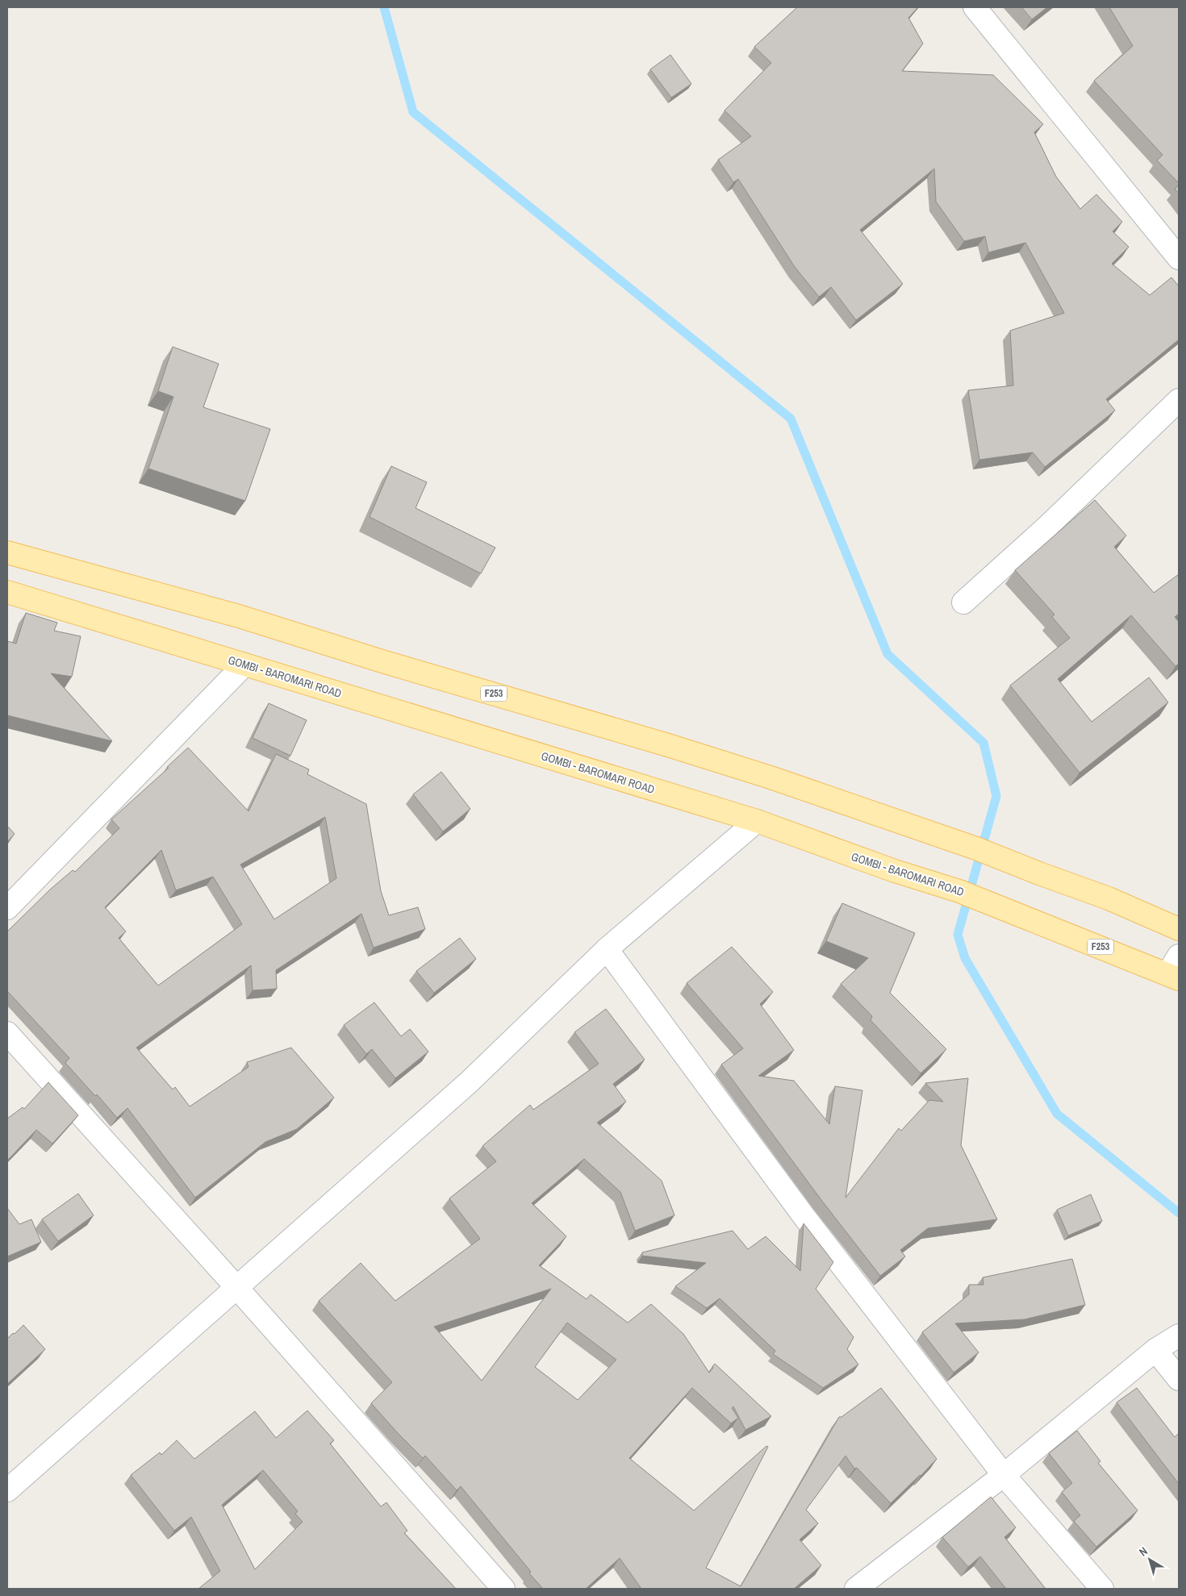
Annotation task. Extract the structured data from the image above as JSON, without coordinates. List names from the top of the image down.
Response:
{
  "streets": {
    "main road": ["GOMBI - BAROMARI ROAD", "F253"]
  },
  "north": "top left"
}
